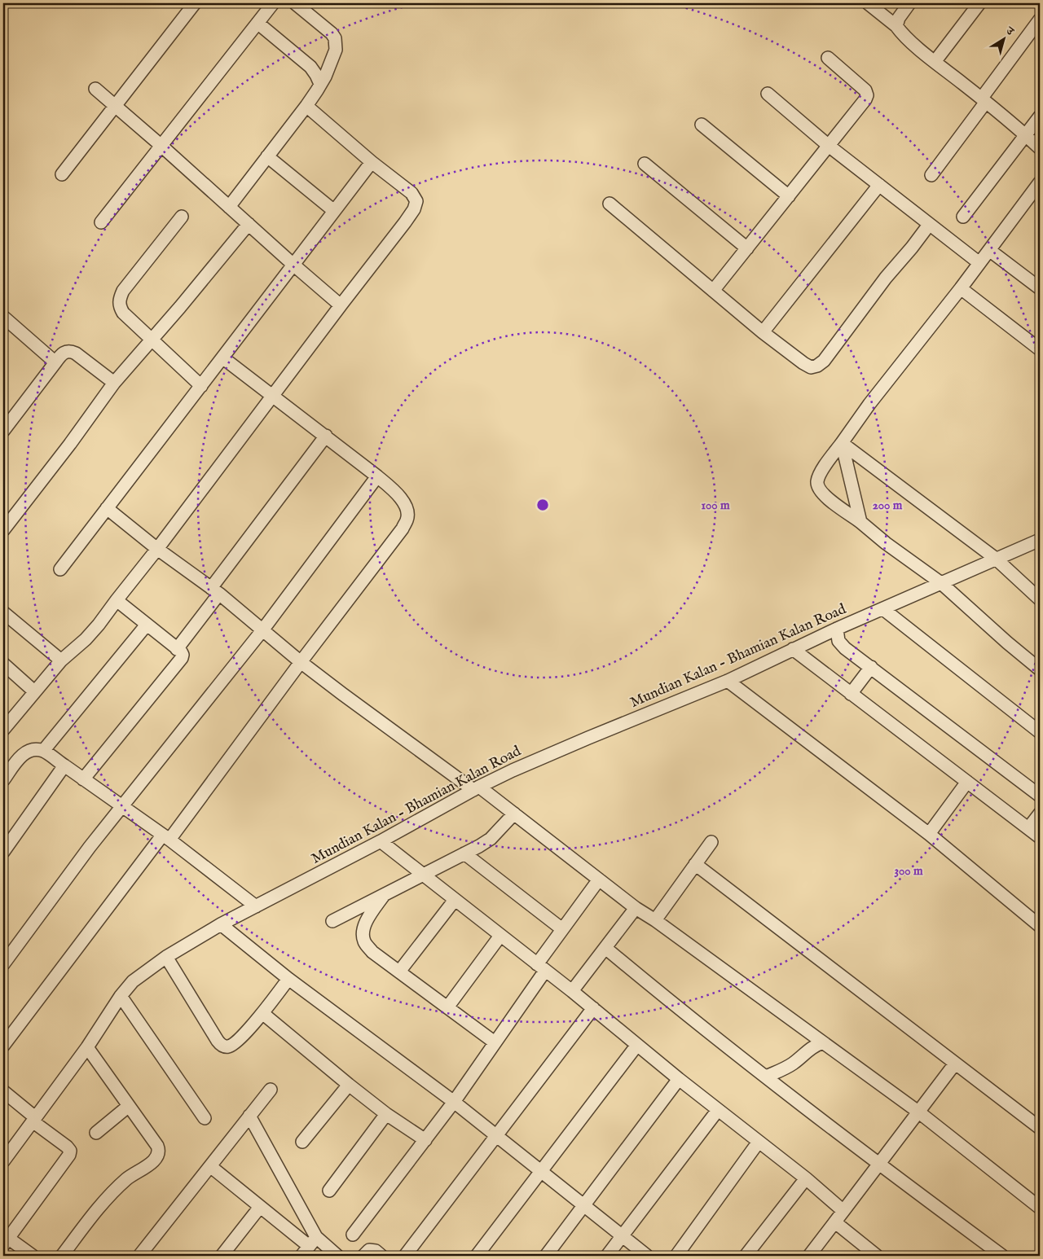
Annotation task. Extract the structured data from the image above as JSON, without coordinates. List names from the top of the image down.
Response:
{
  "streets": {
    "street": ["Mundian Kalan - Bhamian Kalan Road"]
  },
  "north": "top right",
  "rings": ["100 m", "200 m", "300 m"]
}
